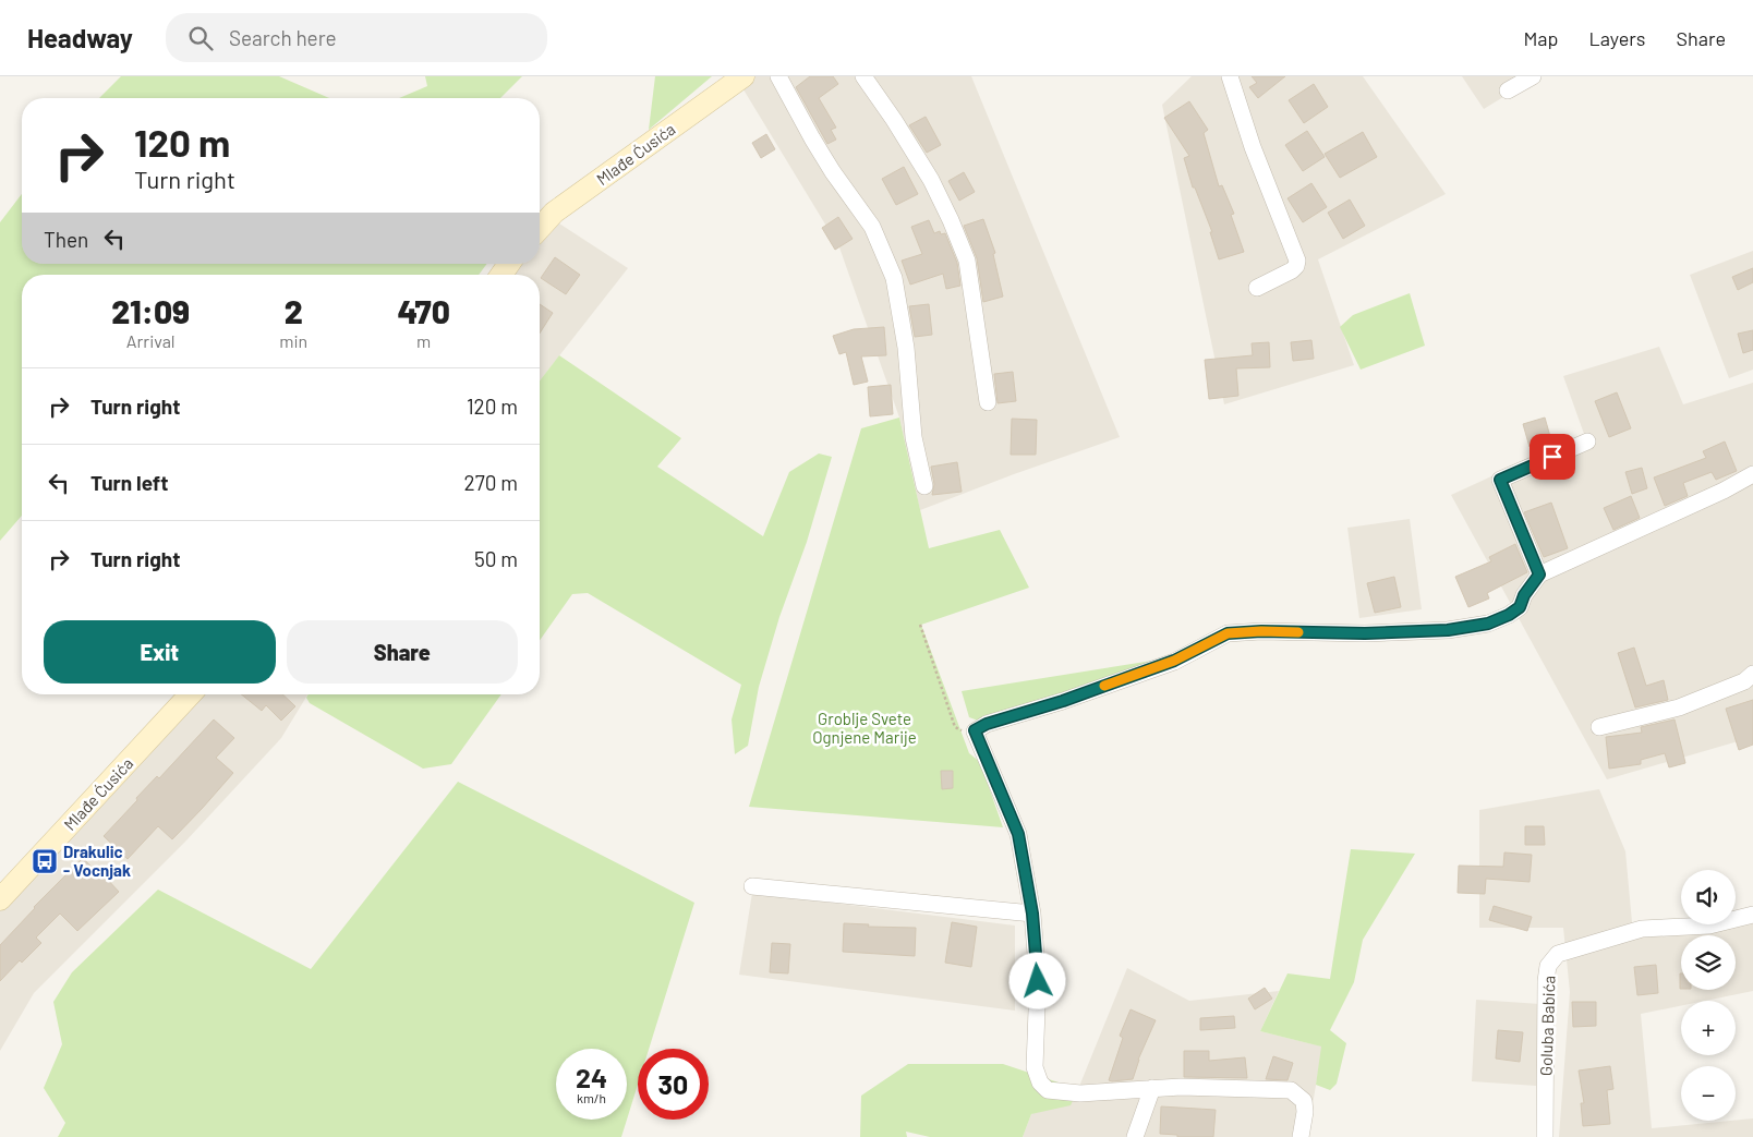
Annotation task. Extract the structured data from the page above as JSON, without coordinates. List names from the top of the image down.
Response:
{
  "streets": {
    "street": ["Mlađe Ćusića", "Goluba Babića"]
  },
  "parks": ["Groblje Svete Ognjene Marije"],
  "places": {
    "bus stop": ["Drakulic - Vocnjak"]
  },
  "page": {
    "header": "Headway",
    "search": "Search here",
    "nav": ["Map", "Layers", "Share"],
    "turn": ["120 m", "Turn right"],
    "then": "Then",
    "eta": [
      "21:09",
      "Arrival",
      "2",
      "min",
      "470",
      "m"
    ],
    "list": [
      {
        "name": "Turn right",
        "value": "120 m"
      },
      {
        "name": "Turn left",
        "value": "270 m"
      },
      {
        "name": "Turn right",
        "value": "50 m"
      }
    ],
    "buttons": ["Exit", "Share"],
    "map_buttons": ["+", "−"],
    "speed": "24 km/h",
    "limit": "30"
  }
}
